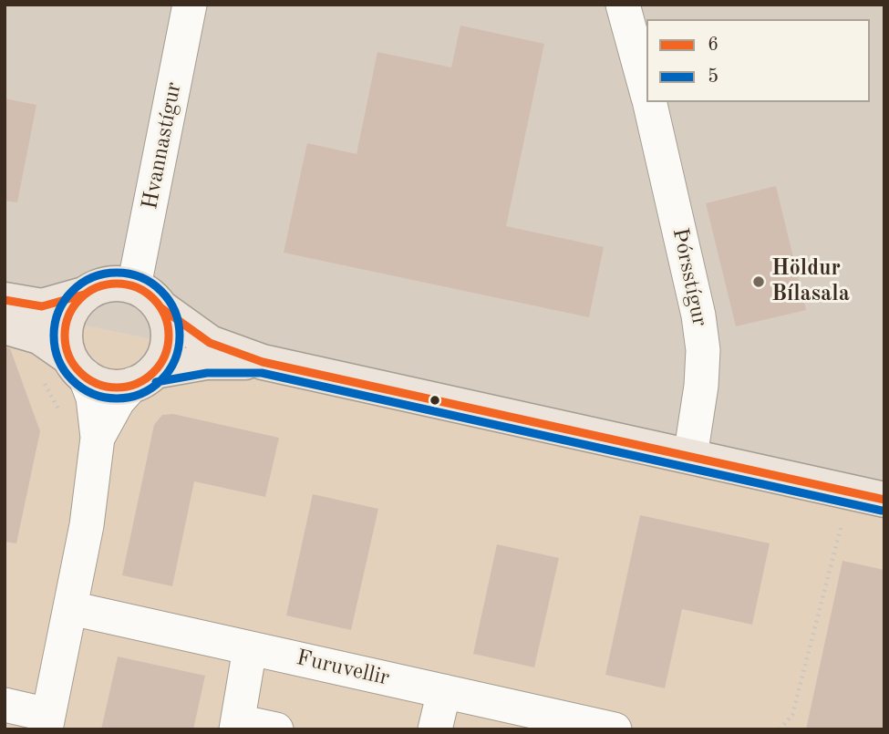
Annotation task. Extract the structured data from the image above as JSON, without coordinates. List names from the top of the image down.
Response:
{
  "streets": {
    "street": ["Hvannastígur", "Þórsstígur", "Furuvellir"]
  },
  "places": ["Höldur Bílasala"],
  "lines": ["transit line 5", "transit line 6"],
  "legend": ["6", "5"]
}
